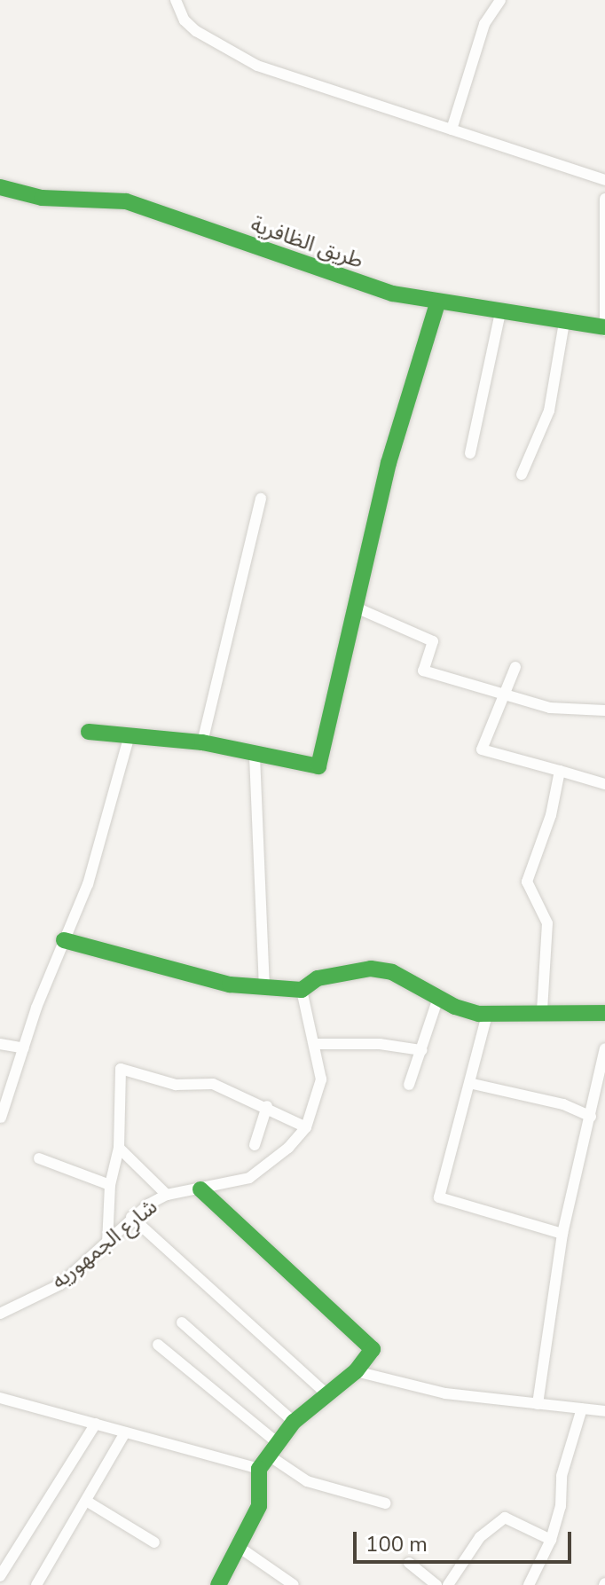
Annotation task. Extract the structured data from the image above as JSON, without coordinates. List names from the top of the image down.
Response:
{
  "streets": {
    "street": ["طريق الظافرية", "شارع الجمهوريه"]
  },
  "scale_bar": "100 m"
}
